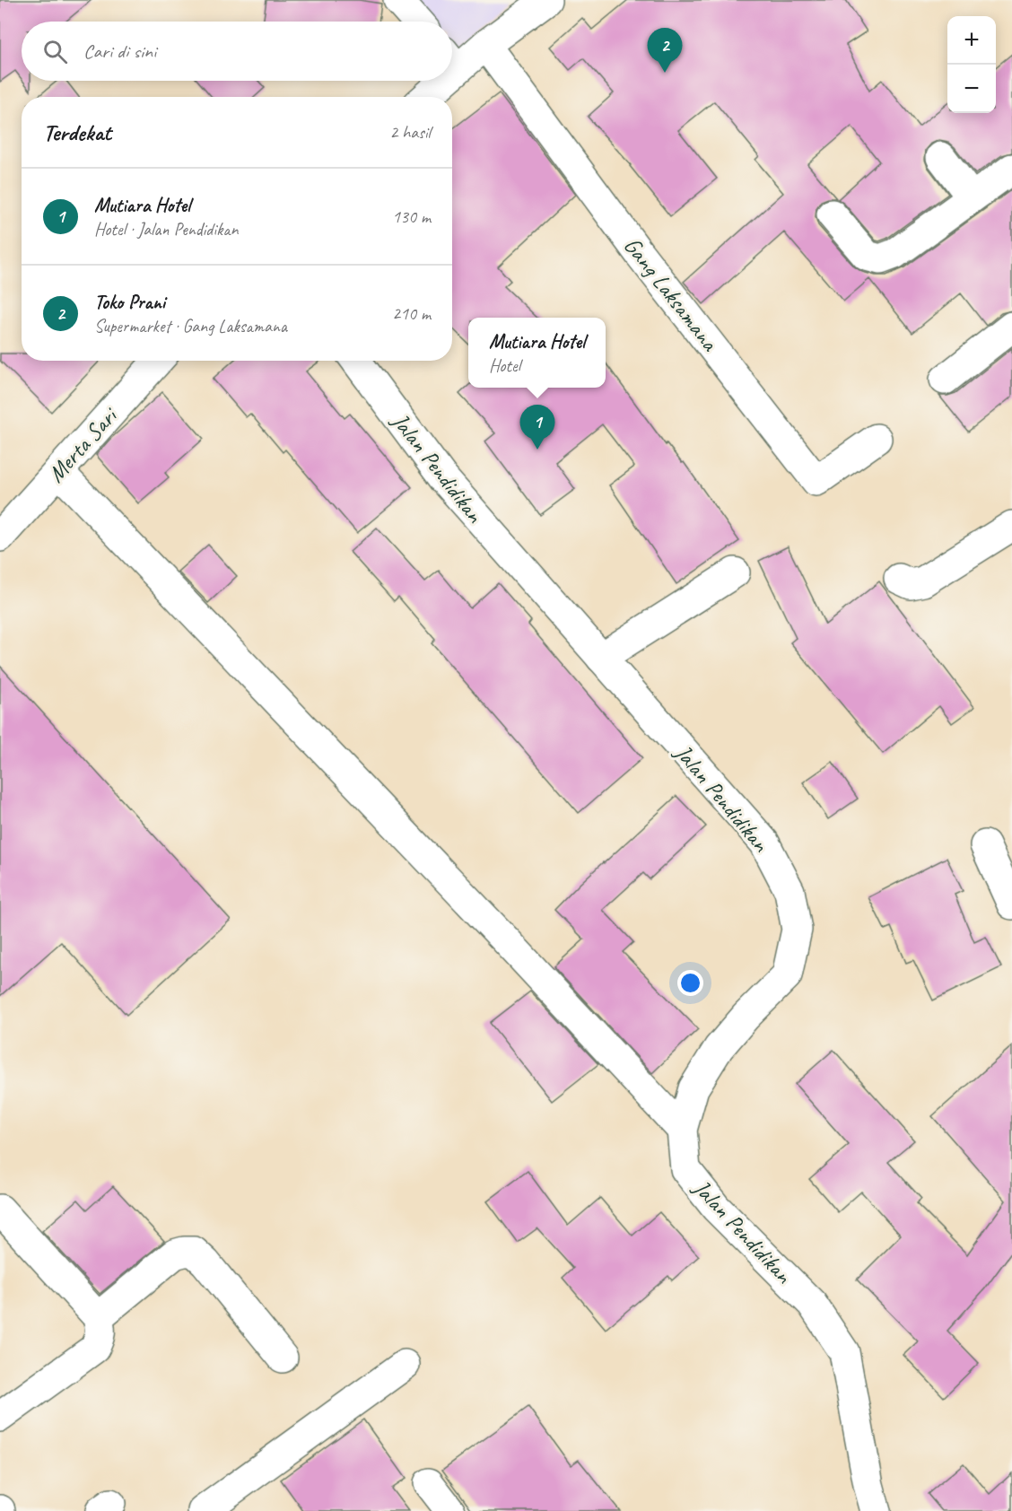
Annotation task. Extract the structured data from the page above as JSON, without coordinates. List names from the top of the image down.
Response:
{
  "streets": {
    "street": ["Gang Laksamana", "Merta Sari", "Jalan Pendidikan"]
  },
  "page": {
    "map_buttons": ["+", "−"],
    "search": "Cari di sini",
    "pins": ["2", "1"],
    "heading": ["Terdekat", "2 hasil"],
    "list": [
      {
        "mark": "1",
        "name": "Mutiara Hotel",
        "note": "Hotel · Jalan Pendidikan",
        "value": "130 m"
      },
      {
        "mark": "2",
        "name": "Toko Prani",
        "note": "Supermarket · Gang Laksamana",
        "value": "210 m"
      }
    ],
    "popup": ["Mutiara Hotel", "Hotel"]
  }
}
